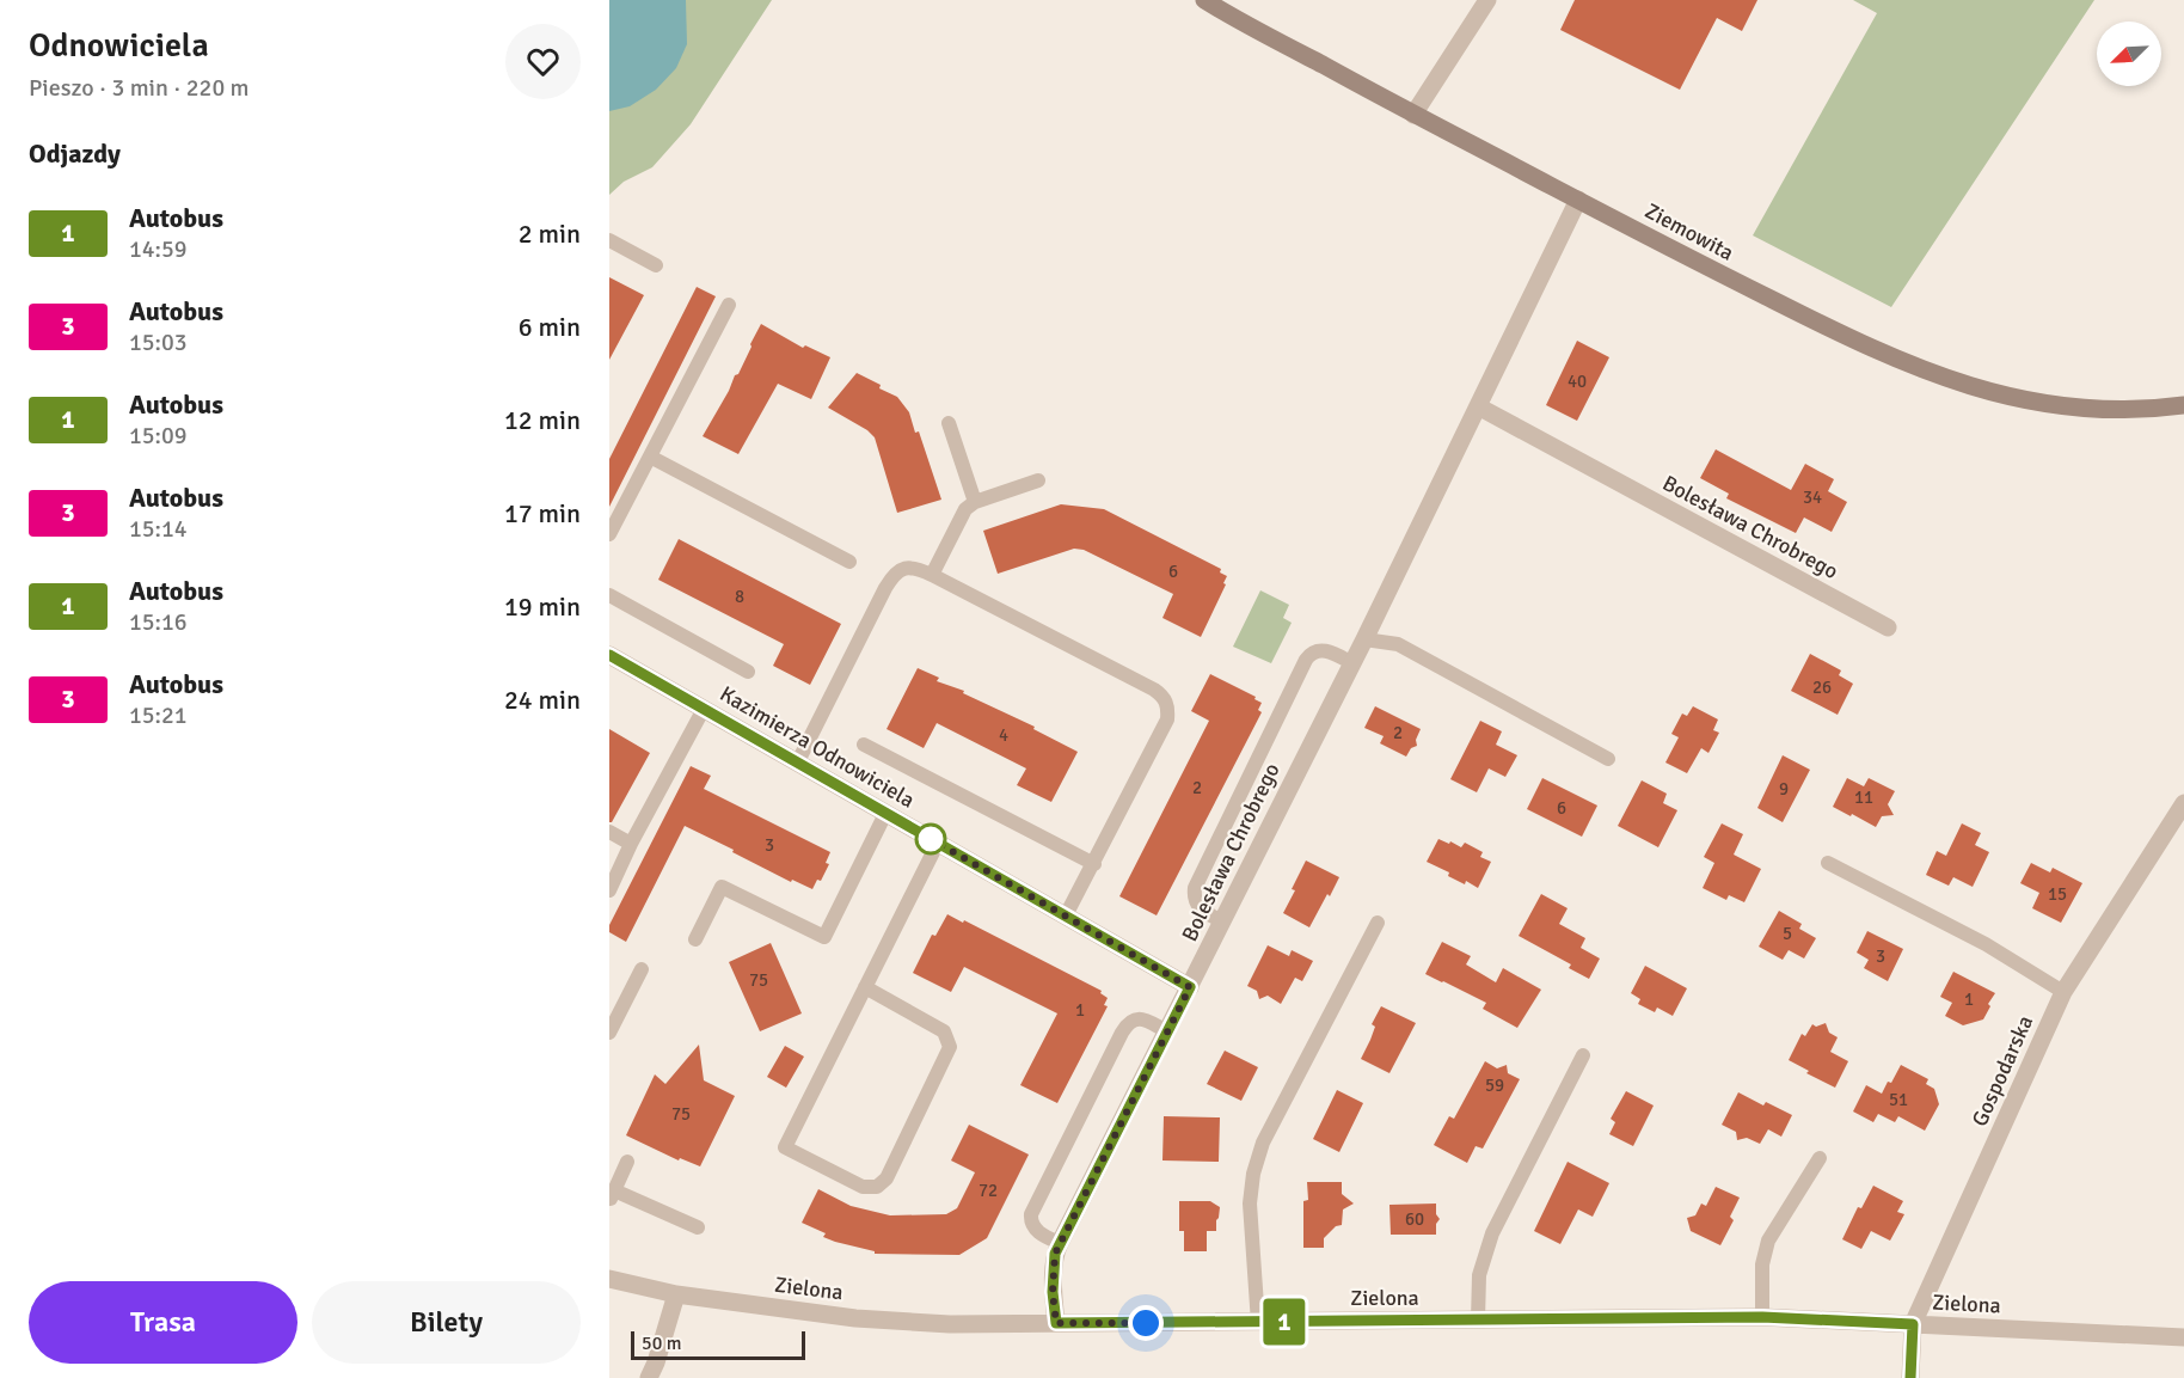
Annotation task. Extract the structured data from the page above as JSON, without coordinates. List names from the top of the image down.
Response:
{
  "streets": {
    "street": [
      "Ziemowita",
      "Bolesława Chrobrego",
      "Kazimierza Odnowiciela",
      "Gospodarska",
      "Zielona"
    ]
  },
  "crossings": [
    ["Ziemowita", "Bolesława Chrobrego"],
    ["Bolesława Chrobrego", "Kazimierza Odnowiciela"],
    ["Bolesława Chrobrego", "Zielona"],
    ["Gospodarska", "Zielona"]
  ],
  "lines": ["bus line 1"],
  "house_numbers": [
    "40",
    "34",
    "6",
    "8",
    "26",
    "2",
    "4",
    "2",
    "9",
    "11",
    "6",
    "3",
    "15",
    "5",
    "3",
    "75",
    "1",
    "1",
    "59",
    "51",
    "75",
    "72",
    "60"
  ],
  "scale_bar": "50 m",
  "north": "bottom left",
  "page": {
    "heading": [
      ["Odnowiciela", "Pieszo · 3 min · 220 m"],
      "Odjazdy"
    ],
    "on_map": "1",
    "list": [
      {
        "mark": "1",
        "name": "Autobus",
        "note": "14:59",
        "value": "2 min"
      },
      {
        "mark": "3",
        "name": "Autobus",
        "note": "15:03",
        "value": "6 min"
      },
      {
        "mark": "1",
        "name": "Autobus",
        "note": "15:09",
        "value": "12 min"
      },
      {
        "mark": "3",
        "name": "Autobus",
        "note": "15:14",
        "value": "17 min"
      },
      {
        "mark": "1",
        "name": "Autobus",
        "note": "15:16",
        "value": "19 min"
      },
      {
        "mark": "3",
        "name": "Autobus",
        "note": "15:21",
        "value": "24 min"
      }
    ],
    "buttons": ["Trasa", "Bilety"],
    "scale": "50 m"
  }
}
